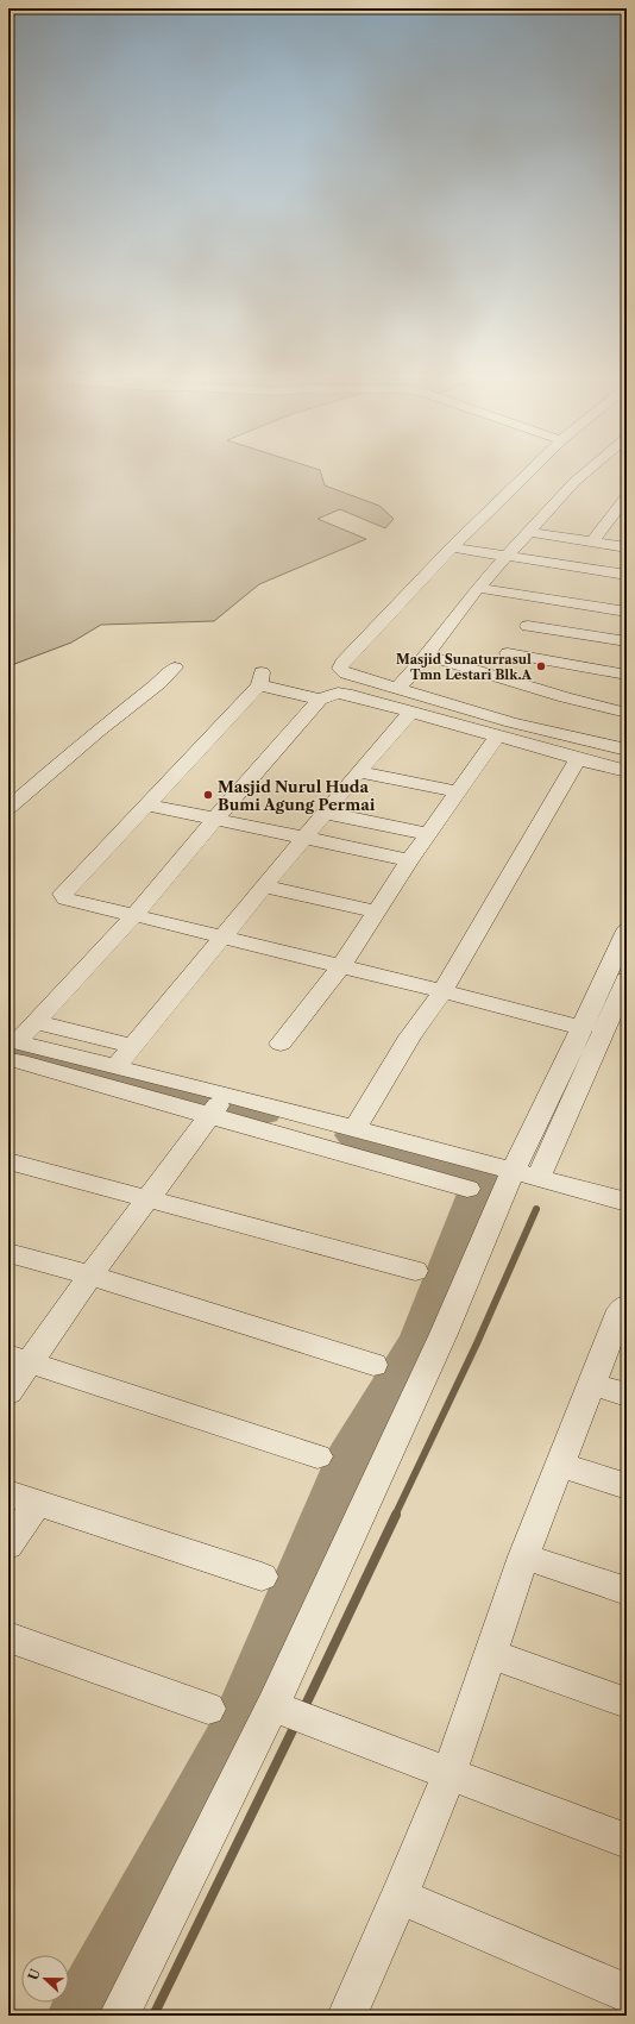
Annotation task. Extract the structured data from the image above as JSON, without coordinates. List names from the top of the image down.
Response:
{
  "places": ["Masjid Sunaturrasul Tmn Lestari Blk.A", "Masjid Nurul Huda Bumi Agung Permai"],
  "north": "left"
}
